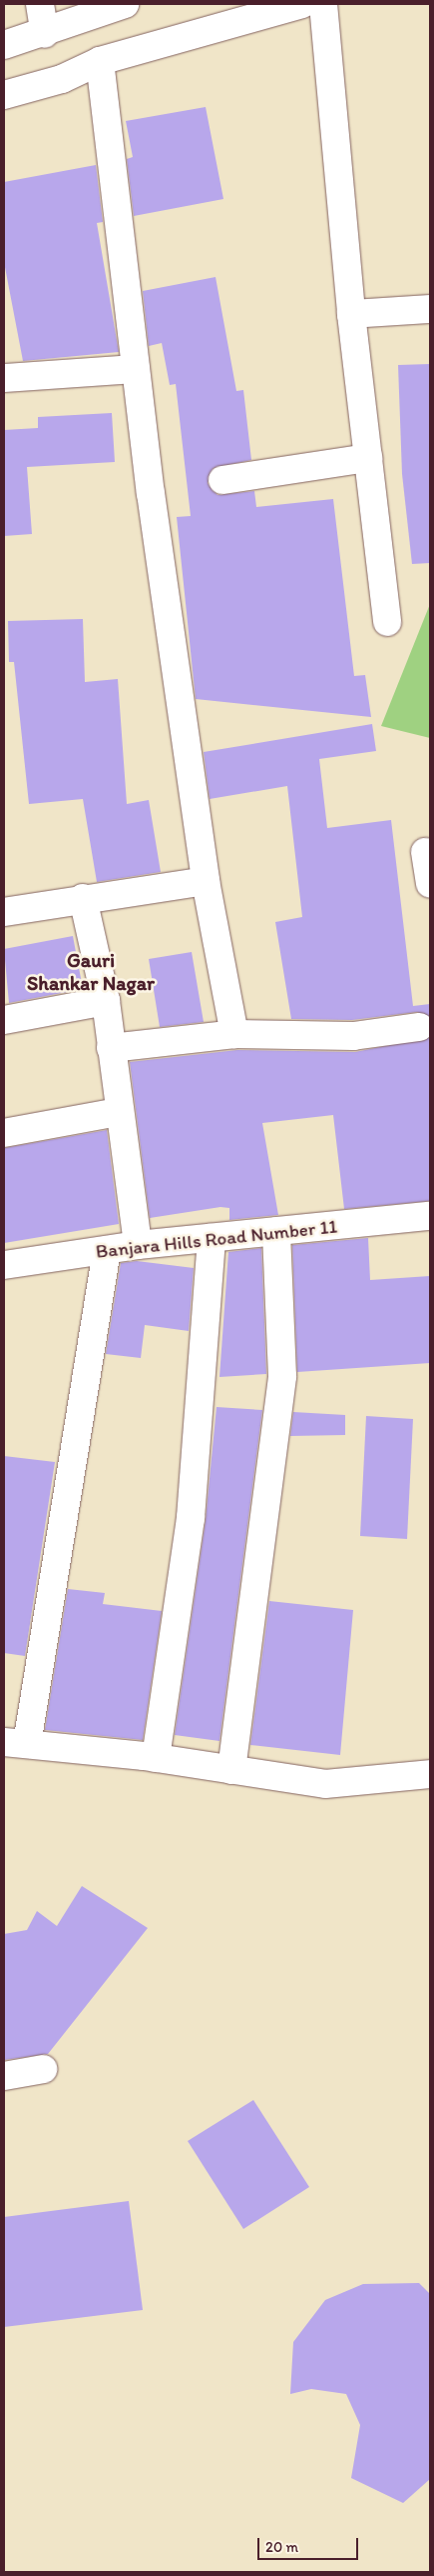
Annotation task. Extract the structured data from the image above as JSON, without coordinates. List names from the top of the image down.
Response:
{
  "streets": {
    "street": ["Banjara Hills Road Number 11"]
  },
  "districts": ["Gauri Shankar Nagar"],
  "scale_bar": "20 m"
}
